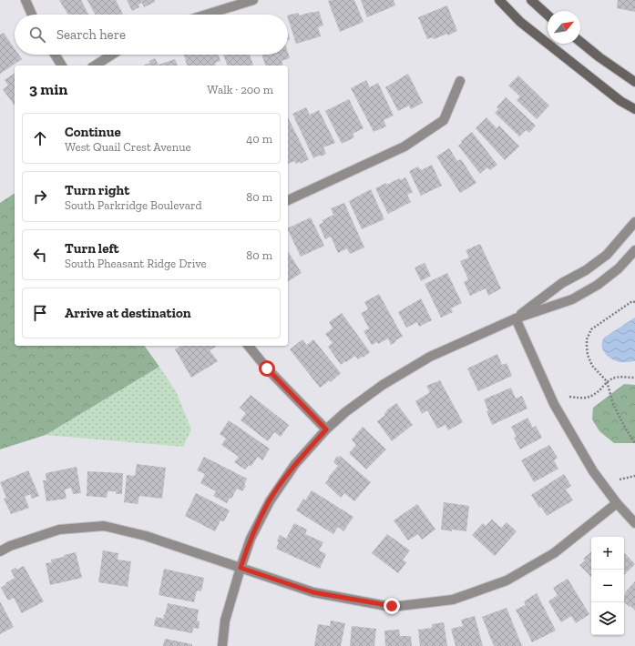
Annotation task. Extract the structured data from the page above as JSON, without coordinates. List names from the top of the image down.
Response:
{
  "north": "top right",
  "page": {
    "search": "Search here",
    "heading": ["3 min", "Walk · 200 m"],
    "list": [
      ["Continue", "West Quail Crest Avenue", "40 m"],
      ["Turn right", "South Parkridge Boulevard", "80 m"],
      ["Turn left", "South Pheasant Ridge Drive", "80 m"],
      "Arrive at destination"
    ],
    "map_buttons": ["+", "−"]
  }
}
